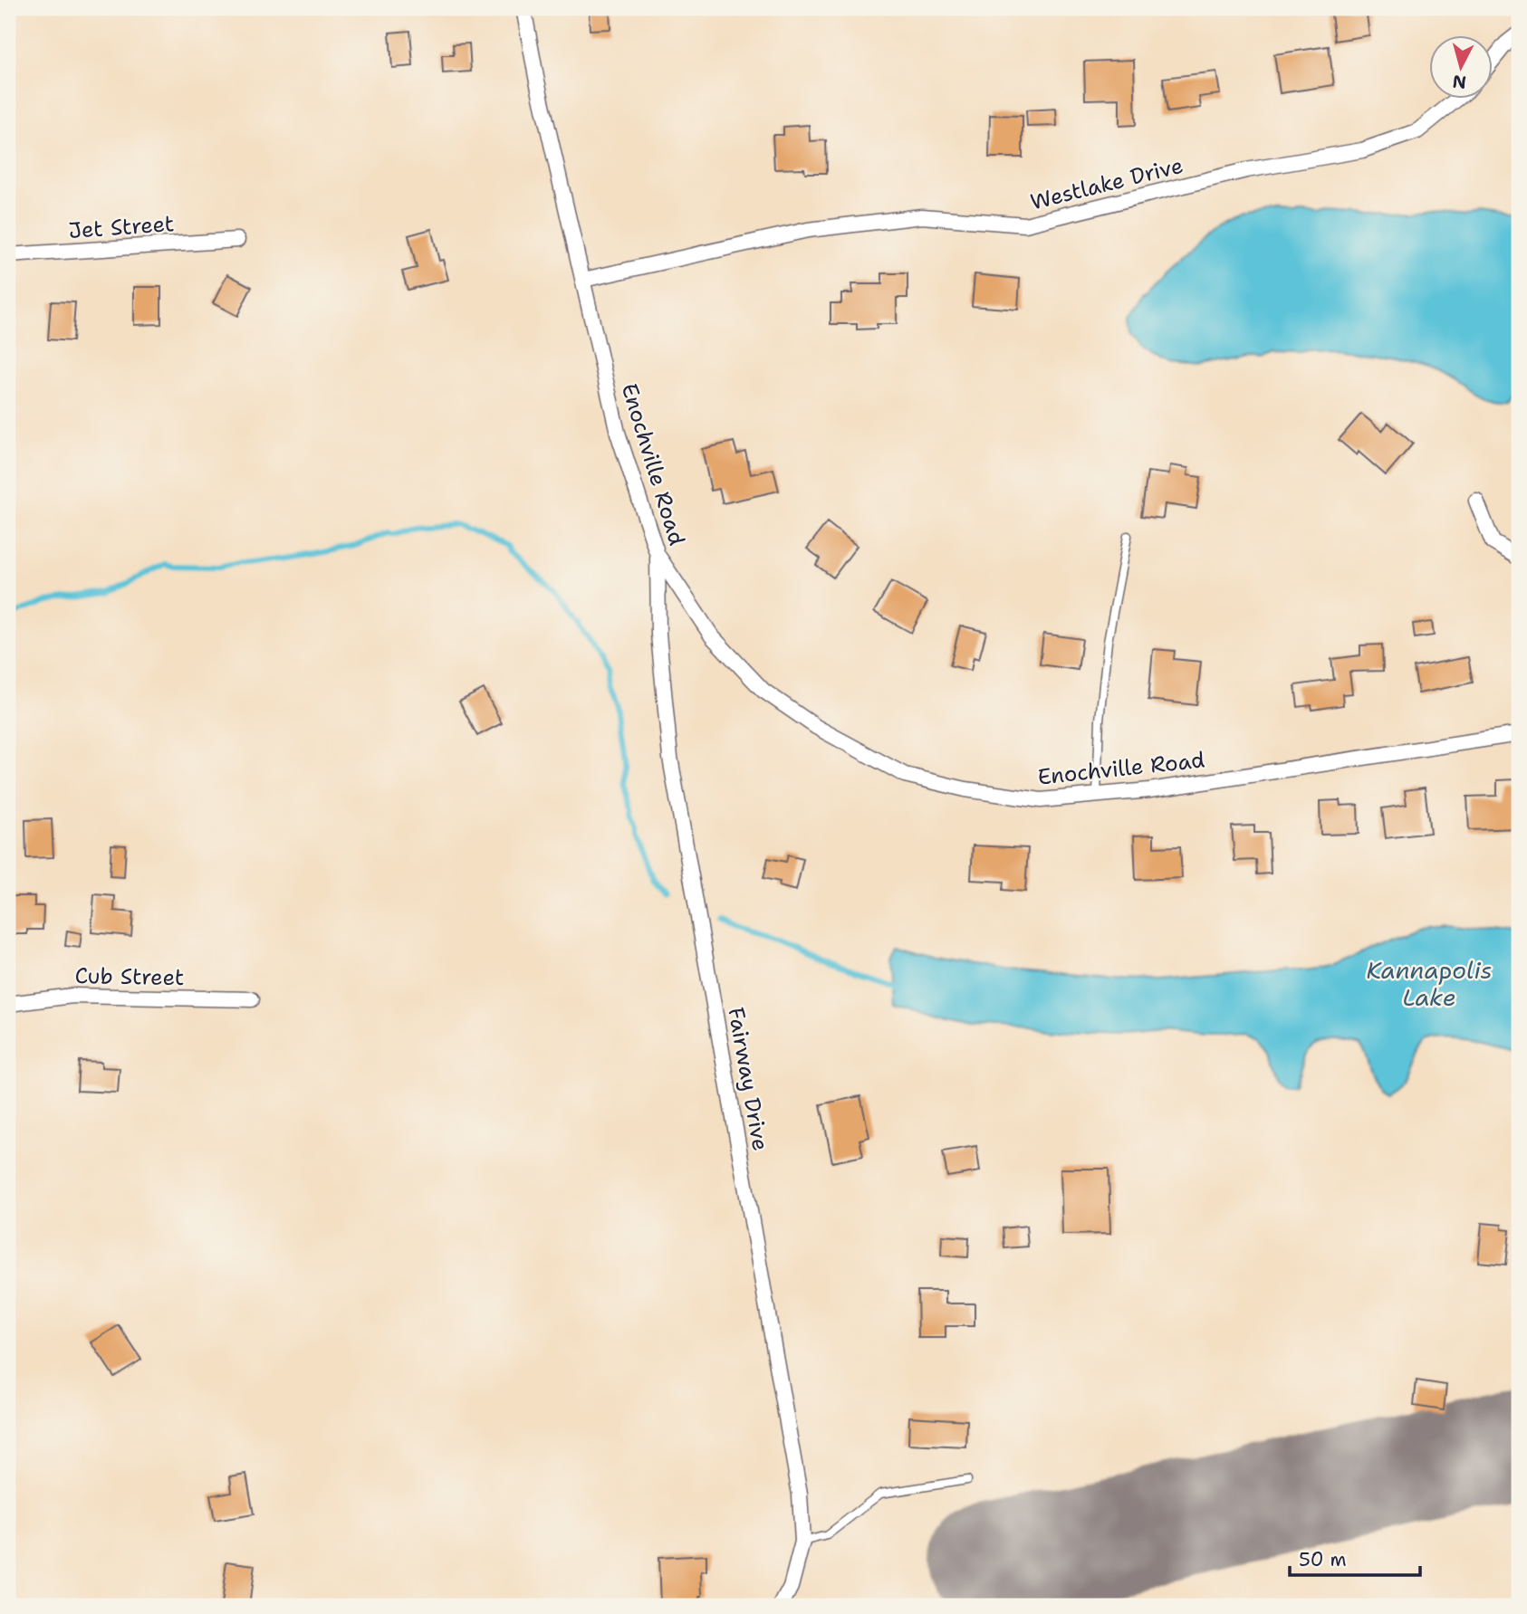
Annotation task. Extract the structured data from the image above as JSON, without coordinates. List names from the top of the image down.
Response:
{
  "streets": {
    "street": [
      "Westlake Drive",
      "Jet Street",
      "Enochville Road",
      "Cub Street",
      "Fairway Drive"
    ]
  },
  "crossings": [
    ["Westlake Drive", "Enochville Road"],
    ["Enochville Road", "Fairway Drive"]
  ],
  "water": ["Kannapolis Lake"],
  "scale_bar": "50 m",
  "north": "bottom"
}
